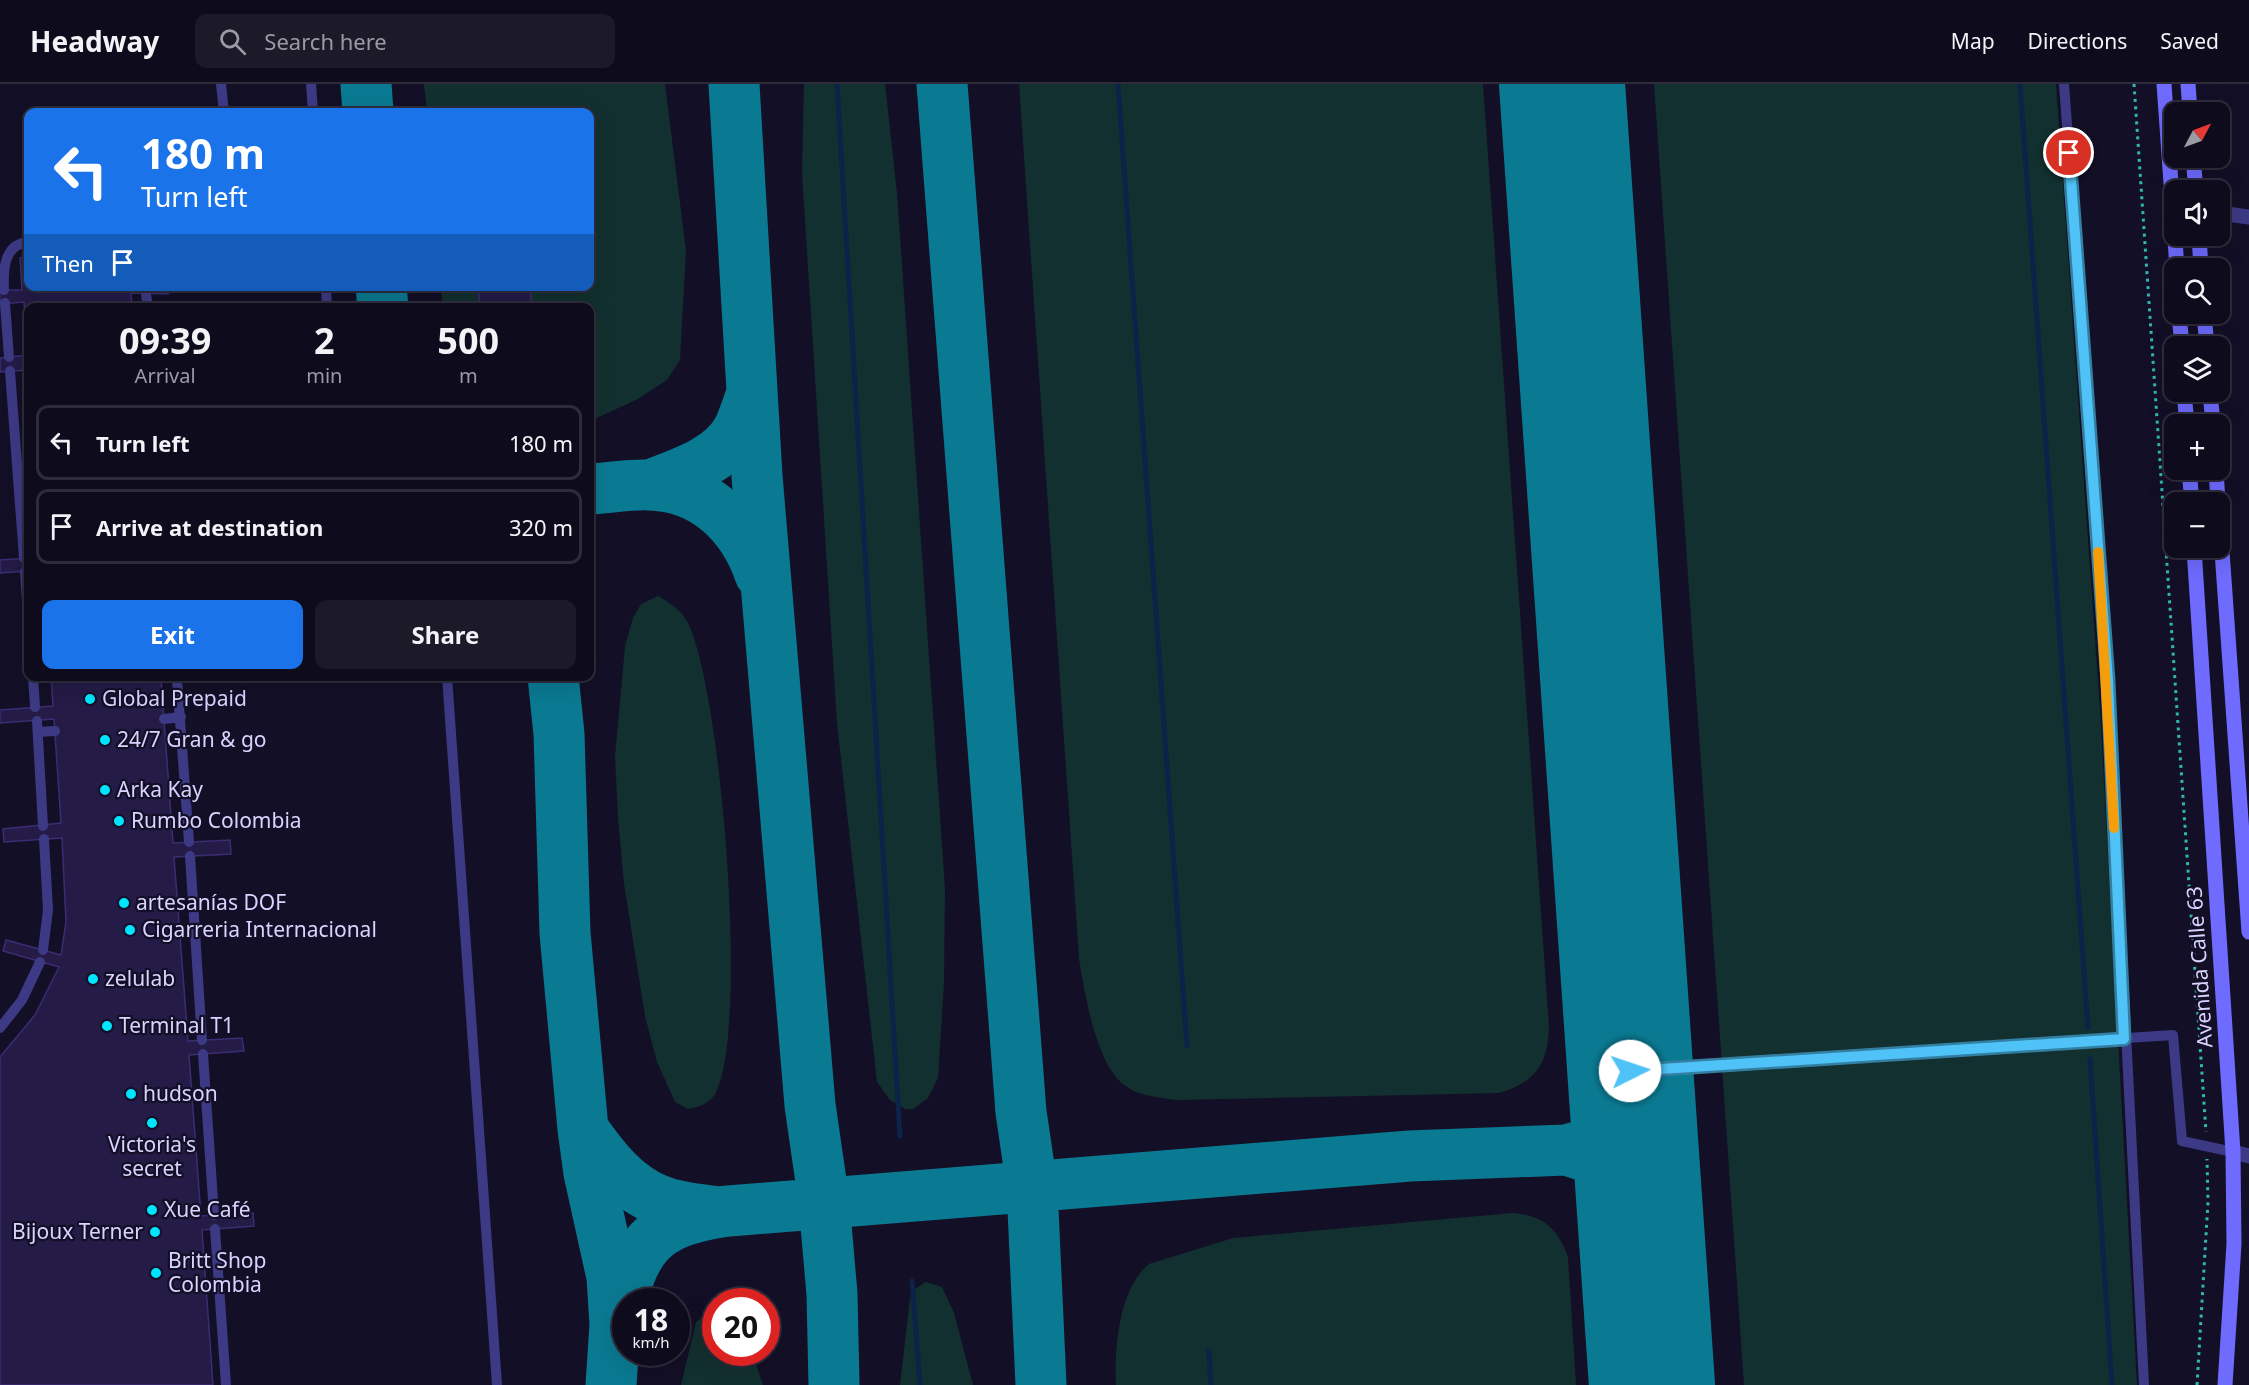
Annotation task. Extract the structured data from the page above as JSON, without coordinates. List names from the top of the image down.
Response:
{
  "streets": {
    "main road": ["Avenida Calle 63"]
  },
  "places": [
    "Global Prepaid",
    "24/7 Gran & go",
    "Arka Kay",
    "Rumbo Colombia",
    "artesanías DOF",
    "Cigarreria Internacional",
    "zelulab",
    "Terminal T1",
    "hudson",
    "Victoria's secret",
    "Xue Café",
    "Bijoux Terner",
    "Britt Shop Colombia"
  ],
  "north": "top right",
  "page": {
    "header": "Headway",
    "search": "Search here",
    "nav": ["Map", "Directions", "Saved"],
    "map_buttons": ["+", "−"],
    "turn": ["180 m", "Turn left"],
    "then": "Then",
    "eta": [
      "09:39",
      "Arrival",
      "2",
      "min",
      "500",
      "m"
    ],
    "list": [
      {
        "name": "Turn left",
        "value": "180 m"
      },
      {
        "name": "Arrive at destination",
        "value": "320 m"
      }
    ],
    "buttons": ["Exit", "Share"],
    "speed": "18 km/h",
    "limit": "20"
  }
}
